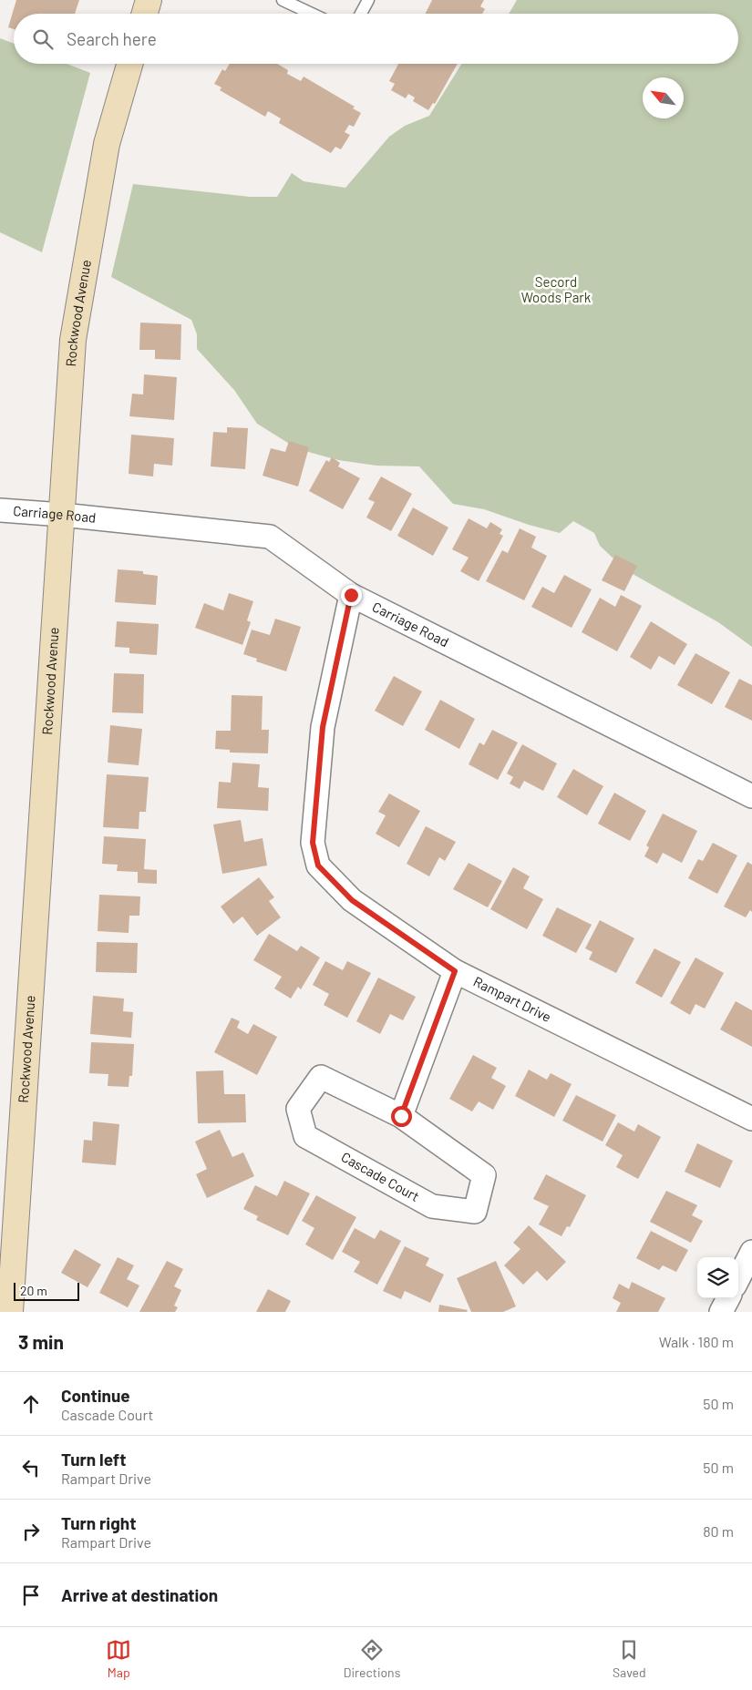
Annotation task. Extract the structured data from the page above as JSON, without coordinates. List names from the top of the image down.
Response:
{
  "streets": {
    "street": [
      "Rockwood Avenue",
      "Carriage Road",
      "Rampart Drive",
      "Cascade Court"
    ]
  },
  "crossings": [
    ["Rockwood Avenue", "Carriage Road"],
    ["Carriage Road", "Rampart Drive"]
  ],
  "parks": ["Secord Woods Park"],
  "scale_bar": "20 m",
  "north": "top left",
  "page": {
    "search": "Search here",
    "scale": "20 m",
    "heading": ["3 min", "Walk · 180 m"],
    "list": [
      ["Continue", "Cascade Court", "50 m"],
      ["Turn left", "Rampart Drive", "50 m"],
      ["Turn right", "Rampart Drive", "80 m"],
      "Arrive at destination"
    ],
    "nav": ["Map", "Directions", "Saved"]
  }
}
